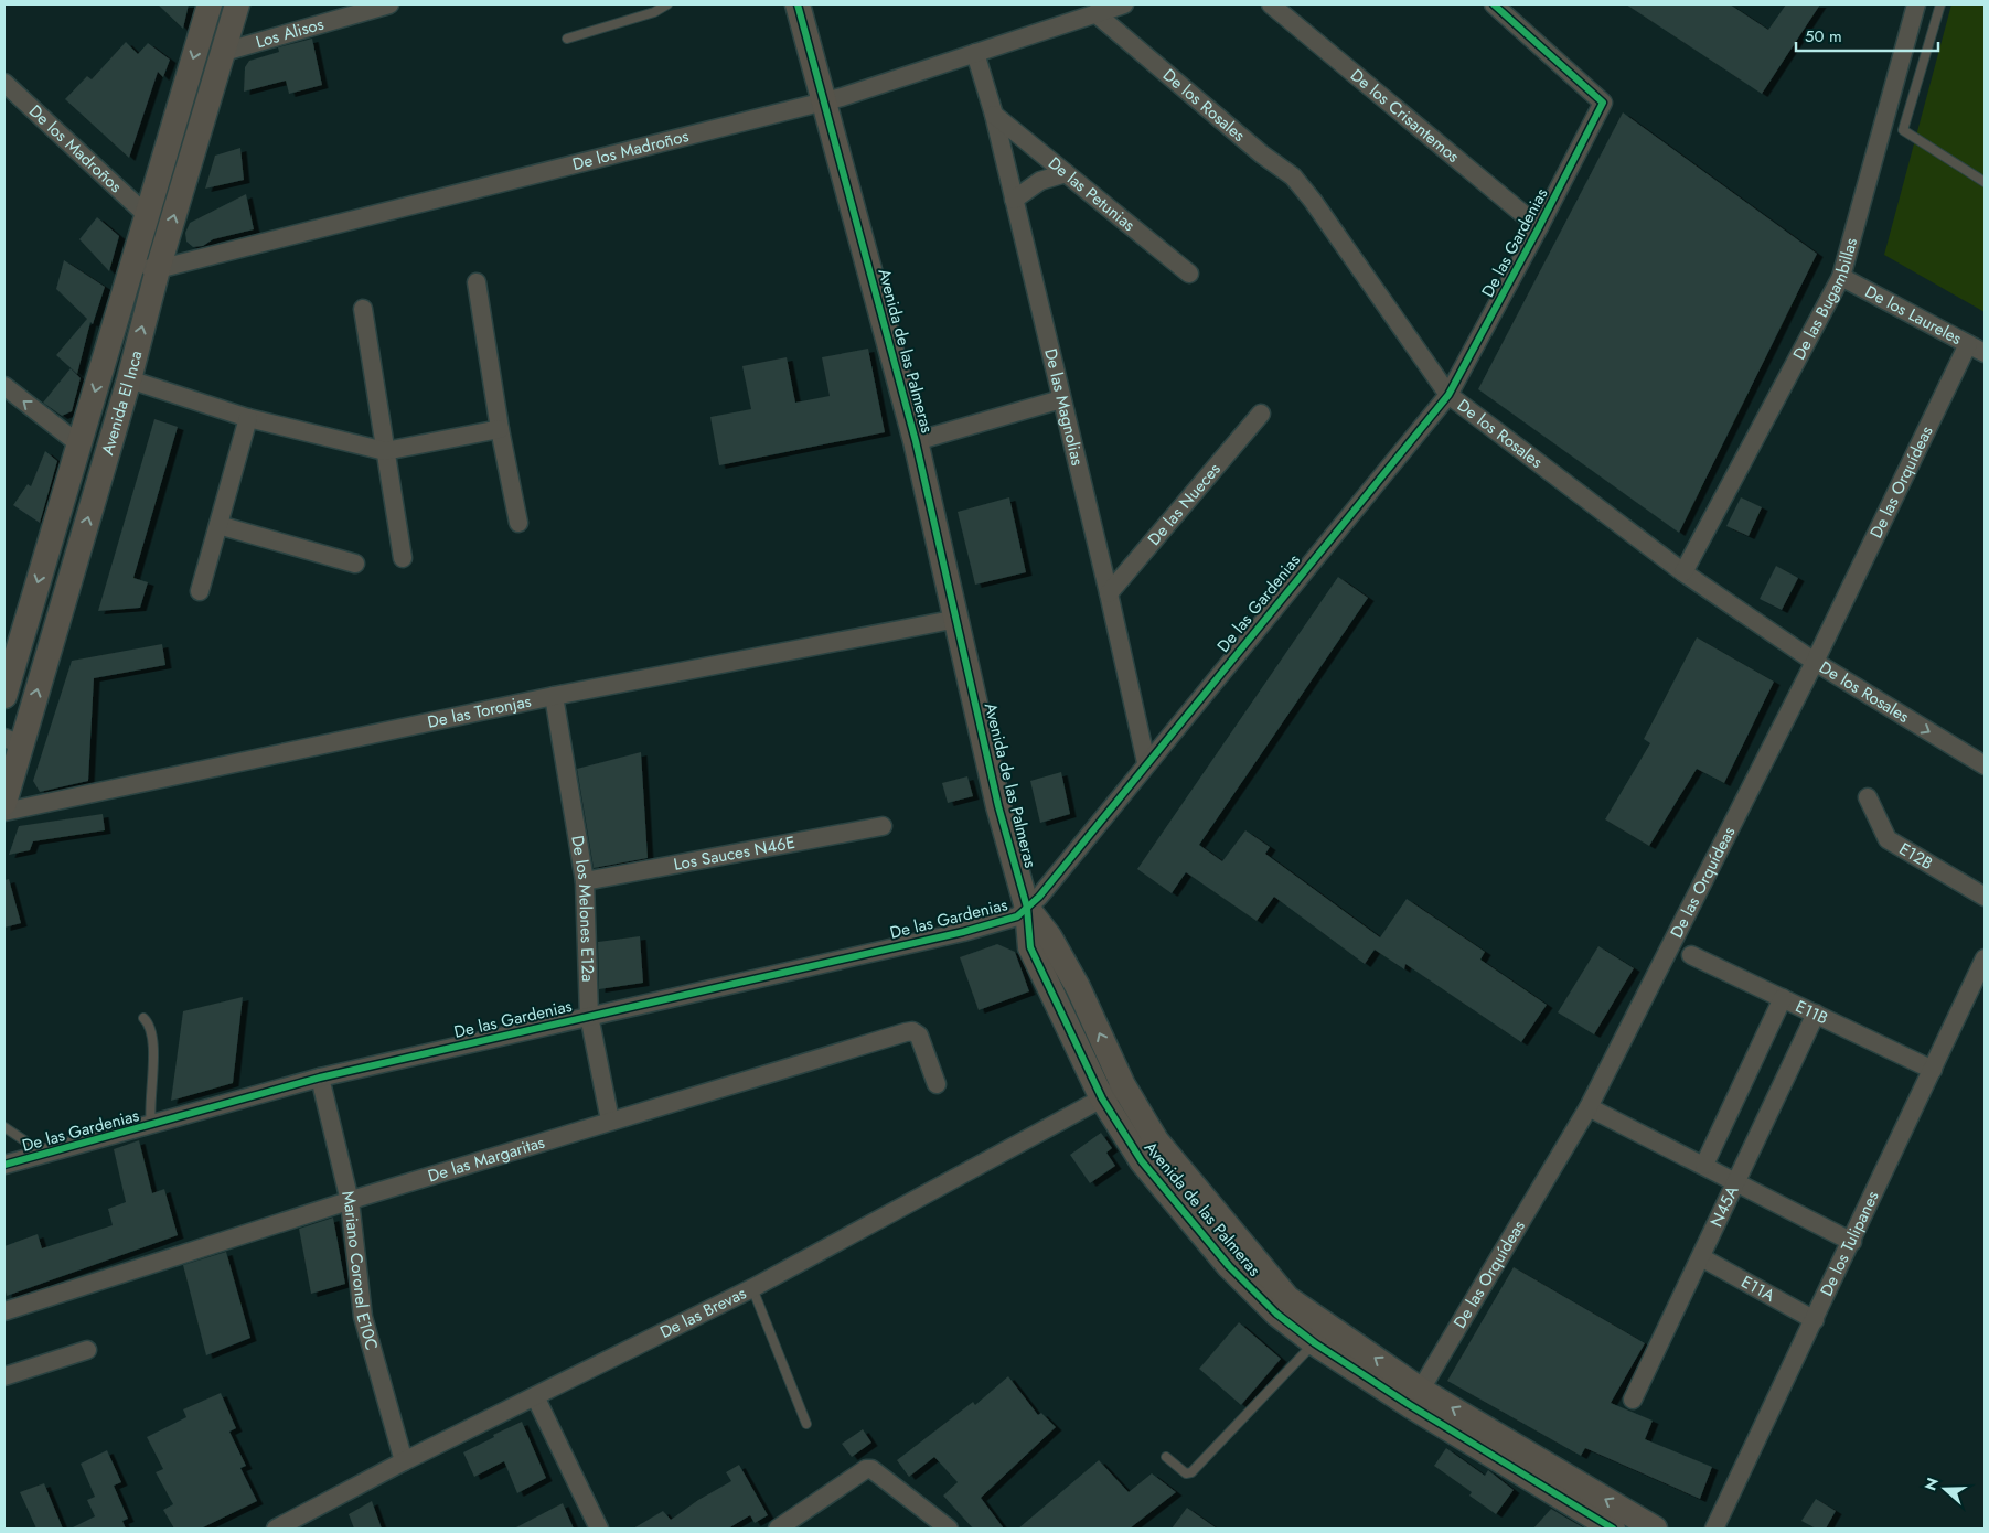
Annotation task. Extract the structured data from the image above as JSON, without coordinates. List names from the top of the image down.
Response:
{
  "streets": {
    "street": [
      "Los Alisos",
      "De los Rosales",
      "De los Crisantemos",
      "De los Madroños",
      "De las Petunias",
      "De las Gardenias",
      "De las Bugambillas",
      "De los Laureles",
      "Avenida de las Palmeras",
      "Avenida El Inca",
      "De las Magnolias",
      "De las Orquídeas",
      "De las Nueces",
      "De las Toronjas",
      "Los Sauces N46E",
      "E12B",
      "De los Melones E12a",
      "E11B",
      "De las Margaritas",
      "N45A",
      "De los Tulipanes",
      "Mariano Coronel E10C",
      "E11A",
      "De las Brevas"
    ]
  },
  "crossings": [
    ["Los Alisos", "Avenida El Inca"],
    ["De los Rosales", "De los Madroños"],
    ["De los Rosales", "De las Gardenias"],
    ["De los Rosales", "De las Bugambillas"],
    ["De los Rosales", "De las Orquídeas"],
    ["De los Crisantemos", "De las Gardenias"],
    ["De los Madroños", "Avenida de las Palmeras"],
    ["De los Madroños", "Avenida El Inca"],
    ["De los Madroños", "De las Magnolias"],
    ["De las Petunias", "De las Magnolias"],
    ["De las Gardenias", "Avenida de las Palmeras"],
    ["De las Gardenias", "De las Magnolias"],
    ["De las Gardenias", "De los Melones E12a"],
    ["De las Gardenias", "Mariano Coronel E10C"],
    ["De las Bugambillas", "De los Laureles"],
    ["De los Laureles", "De las Orquídeas"],
    ["Avenida de las Palmeras", "De las Orquídeas"],
    ["Avenida de las Palmeras", "De las Toronjas"],
    ["Avenida de las Palmeras", "De las Brevas"],
    ["De las Magnolias", "De las Nueces"],
    ["De las Toronjas", "De los Melones E12a"],
    ["Los Sauces N46E", "De los Melones E12a"],
    ["De los Melones E12a", "De las Margaritas"],
    ["E11B", "N45A"],
    ["E11B", "De los Tulipanes"],
    ["De las Margaritas", "Mariano Coronel E10C"],
    ["N45A", "E11A"],
    ["De los Tulipanes", "E11A"],
    ["Mariano Coronel E10C", "De las Brevas"]
  ],
  "scale_bar": "50 m",
  "north": "left"
}
